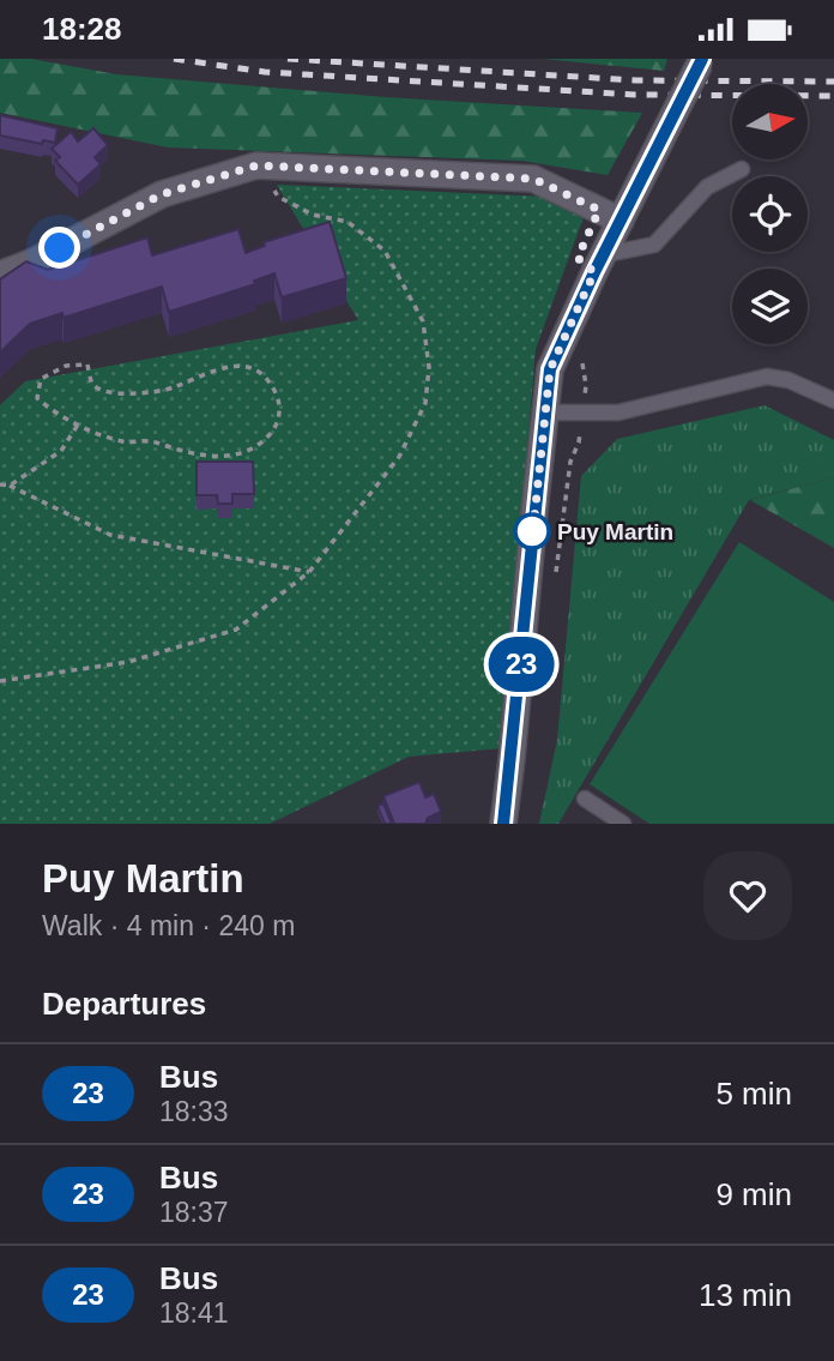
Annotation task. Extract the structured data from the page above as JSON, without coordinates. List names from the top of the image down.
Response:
{
  "places": ["Puy Martin"],
  "lines": ["bus line 23"],
  "north": "right",
  "page": {
    "status": "18:28",
    "on_map": "23",
    "heading": [
      ["Puy Martin", "Walk · 4 min · 240 m"],
      "Departures"
    ],
    "list": [
      {
        "mark": "23",
        "name": "Bus",
        "note": "18:33",
        "value": "5 min"
      },
      {
        "mark": "23",
        "name": "Bus",
        "note": "18:37",
        "value": "9 min"
      },
      {
        "mark": "23",
        "name": "Bus",
        "note": "18:41",
        "value": "13 min"
      }
    ]
  }
}
